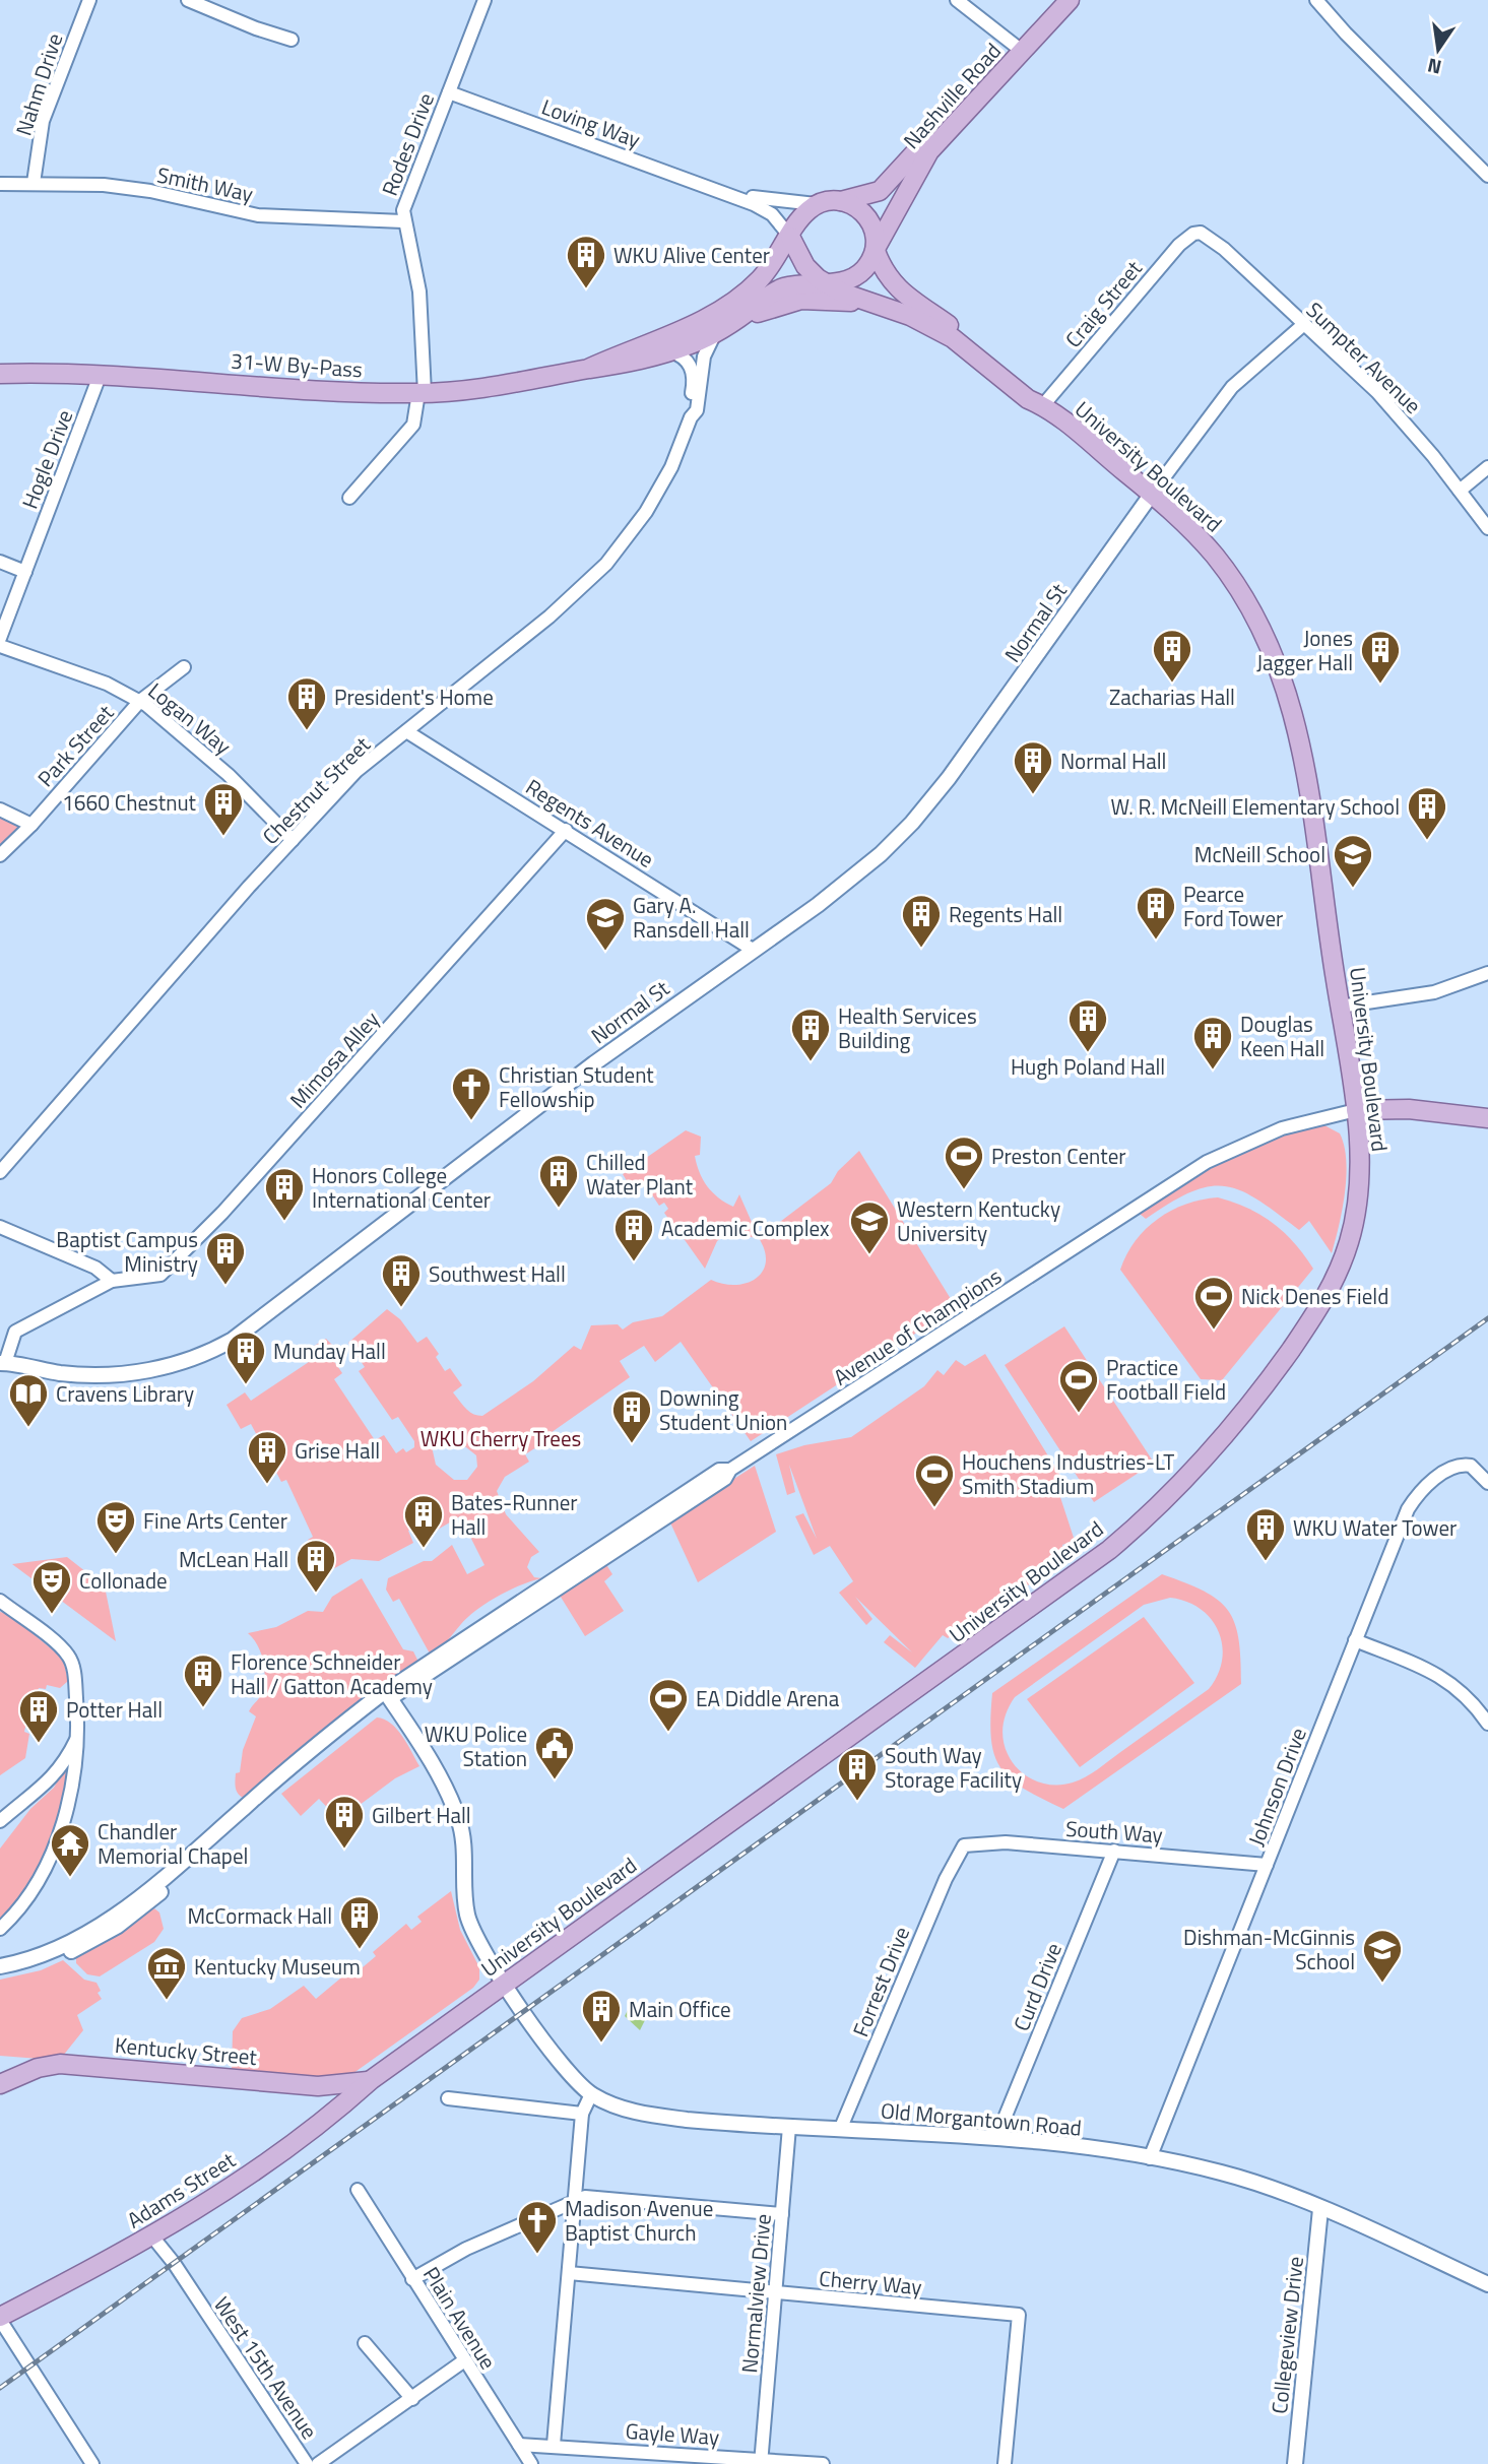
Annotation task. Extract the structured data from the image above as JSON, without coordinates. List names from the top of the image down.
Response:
{
  "streets": {
    "main road": [
      "Nashville Road",
      "31-W By-Pass",
      "University Boulevard",
      "Kentucky Street",
      "Adams Street"
    ],
    "street": [
      "Nahm Drive",
      "Loving Way",
      "Rodes Drive",
      "Smith Way",
      "Craig Street",
      "Sumpter Avenue",
      "Hogle Drive",
      "Normal St",
      "Logan Way",
      "Park Street",
      "Chestnut Street",
      "Regents Avenue",
      "Mimosa Alley",
      "Avenue of Champions",
      "Johnson Drive",
      "South Way",
      "Forrest Drive",
      "Curd Drive",
      "Old Morgantown Road",
      "Cherry Way",
      "Normalview Drive",
      "Plain Avenue",
      "Collegeview Drive",
      "West 15th Avenue",
      "Gayle Way"
    ]
  },
  "crossings": [
    ["Nahm Drive", "Smith Way"],
    ["Nashville Road", "Loving Way"],
    ["Nashville Road", "31-W By-Pass"],
    ["Nashville Road", "University Boulevard"],
    ["Loving Way", "Rodes Drive"],
    ["Loving Way", "31-W By-Pass"],
    ["Loving Way", "University Boulevard"],
    ["Rodes Drive", "Smith Way"],
    ["Rodes Drive", "31-W By-Pass"],
    ["Craig Street", "Sumpter Avenue"],
    ["Craig Street", "University Boulevard"],
    ["31-W By-Pass", "Hogle Drive"],
    ["31-W By-Pass", "University Boulevard"],
    ["31-W By-Pass", "Chestnut Street"],
    ["University Boulevard", "Normal St"],
    ["University Boulevard", "Avenue of Champions"],
    ["University Boulevard", "Kentucky Street"],
    ["University Boulevard", "Old Morgantown Road"],
    ["University Boulevard", "Adams Street"],
    ["Normal St", "Regents Avenue"],
    ["Normal St", "Mimosa Alley"],
    ["Logan Way", "Park Street"],
    ["Logan Way", "Chestnut Street"],
    ["Chestnut Street", "Regents Avenue"],
    ["Regents Avenue", "Mimosa Alley"],
    ["Avenue of Champions", "Old Morgantown Road"],
    ["Johnson Drive", "South Way"],
    ["Johnson Drive", "Old Morgantown Road"],
    ["South Way", "Forrest Drive"],
    ["South Way", "Curd Drive"],
    ["Forrest Drive", "Old Morgantown Road"],
    ["Curd Drive", "Old Morgantown Road"],
    ["Kentucky Street", "Adams Street"],
    ["Old Morgantown Road", "Normalview Drive"],
    ["Old Morgantown Road", "Collegeview Drive"],
    ["Adams Street", "West 15th Avenue"],
    ["Cherry Way", "Normalview Drive"],
    ["Normalview Drive", "Gayle Way"],
    ["Plain Avenue", "Gayle Way"]
  ],
  "parks": ["WKU Cherry Trees"],
  "places": {
    "building": [
      "WKU Alive Center",
      "Zacharias Hall",
      "Jones Jagger Hall",
      "President's Home",
      "Normal Hall",
      "1660 Chestnut",
      "W. R. McNeill Elementary School",
      "Pearce Ford Tower",
      "Regents Hall",
      "Hugh Poland Hall",
      "Health Services Building",
      "Douglas Keen Hall",
      "Chilled Water Plant",
      "Honors College International Center",
      "Academic Complex",
      "Baptist Campus Ministry",
      "Southwest Hall",
      "Munday Hall",
      "Downing Student Union",
      "Grise Hall",
      "Bates-Runner Hall",
      "WKU Water Tower",
      "McLean Hall",
      "Florence Schneider Hall / Gatton Academy",
      "Potter Hall",
      "South Way Storage Facility",
      "Gilbert Hall",
      "McCormack Hall",
      "Main Office"
    ],
    "school or university": [
      "McNeill School",
      "Gary A. Ransdell Hall",
      "Western Kentucky University",
      "Dishman-McGinnis School"
    ],
    "church": ["Christian Student Fellowship", "Madison Avenue Baptist Church"],
    "sports": [
      "Preston Center",
      "Nick Denes Field",
      "Practice Football Field",
      "Houchens Industries-LT Smith Stadium",
      "EA Diddle Arena"
    ],
    "library": ["Cravens Library"],
    "theatre": ["Fine Arts Center", "Collonade"],
    "public building": ["WKU Police Station"],
    "temple": ["Chandler Memorial Chapel"],
    "museum": ["Kentucky Museum"]
  },
  "north": "bottom"
}
